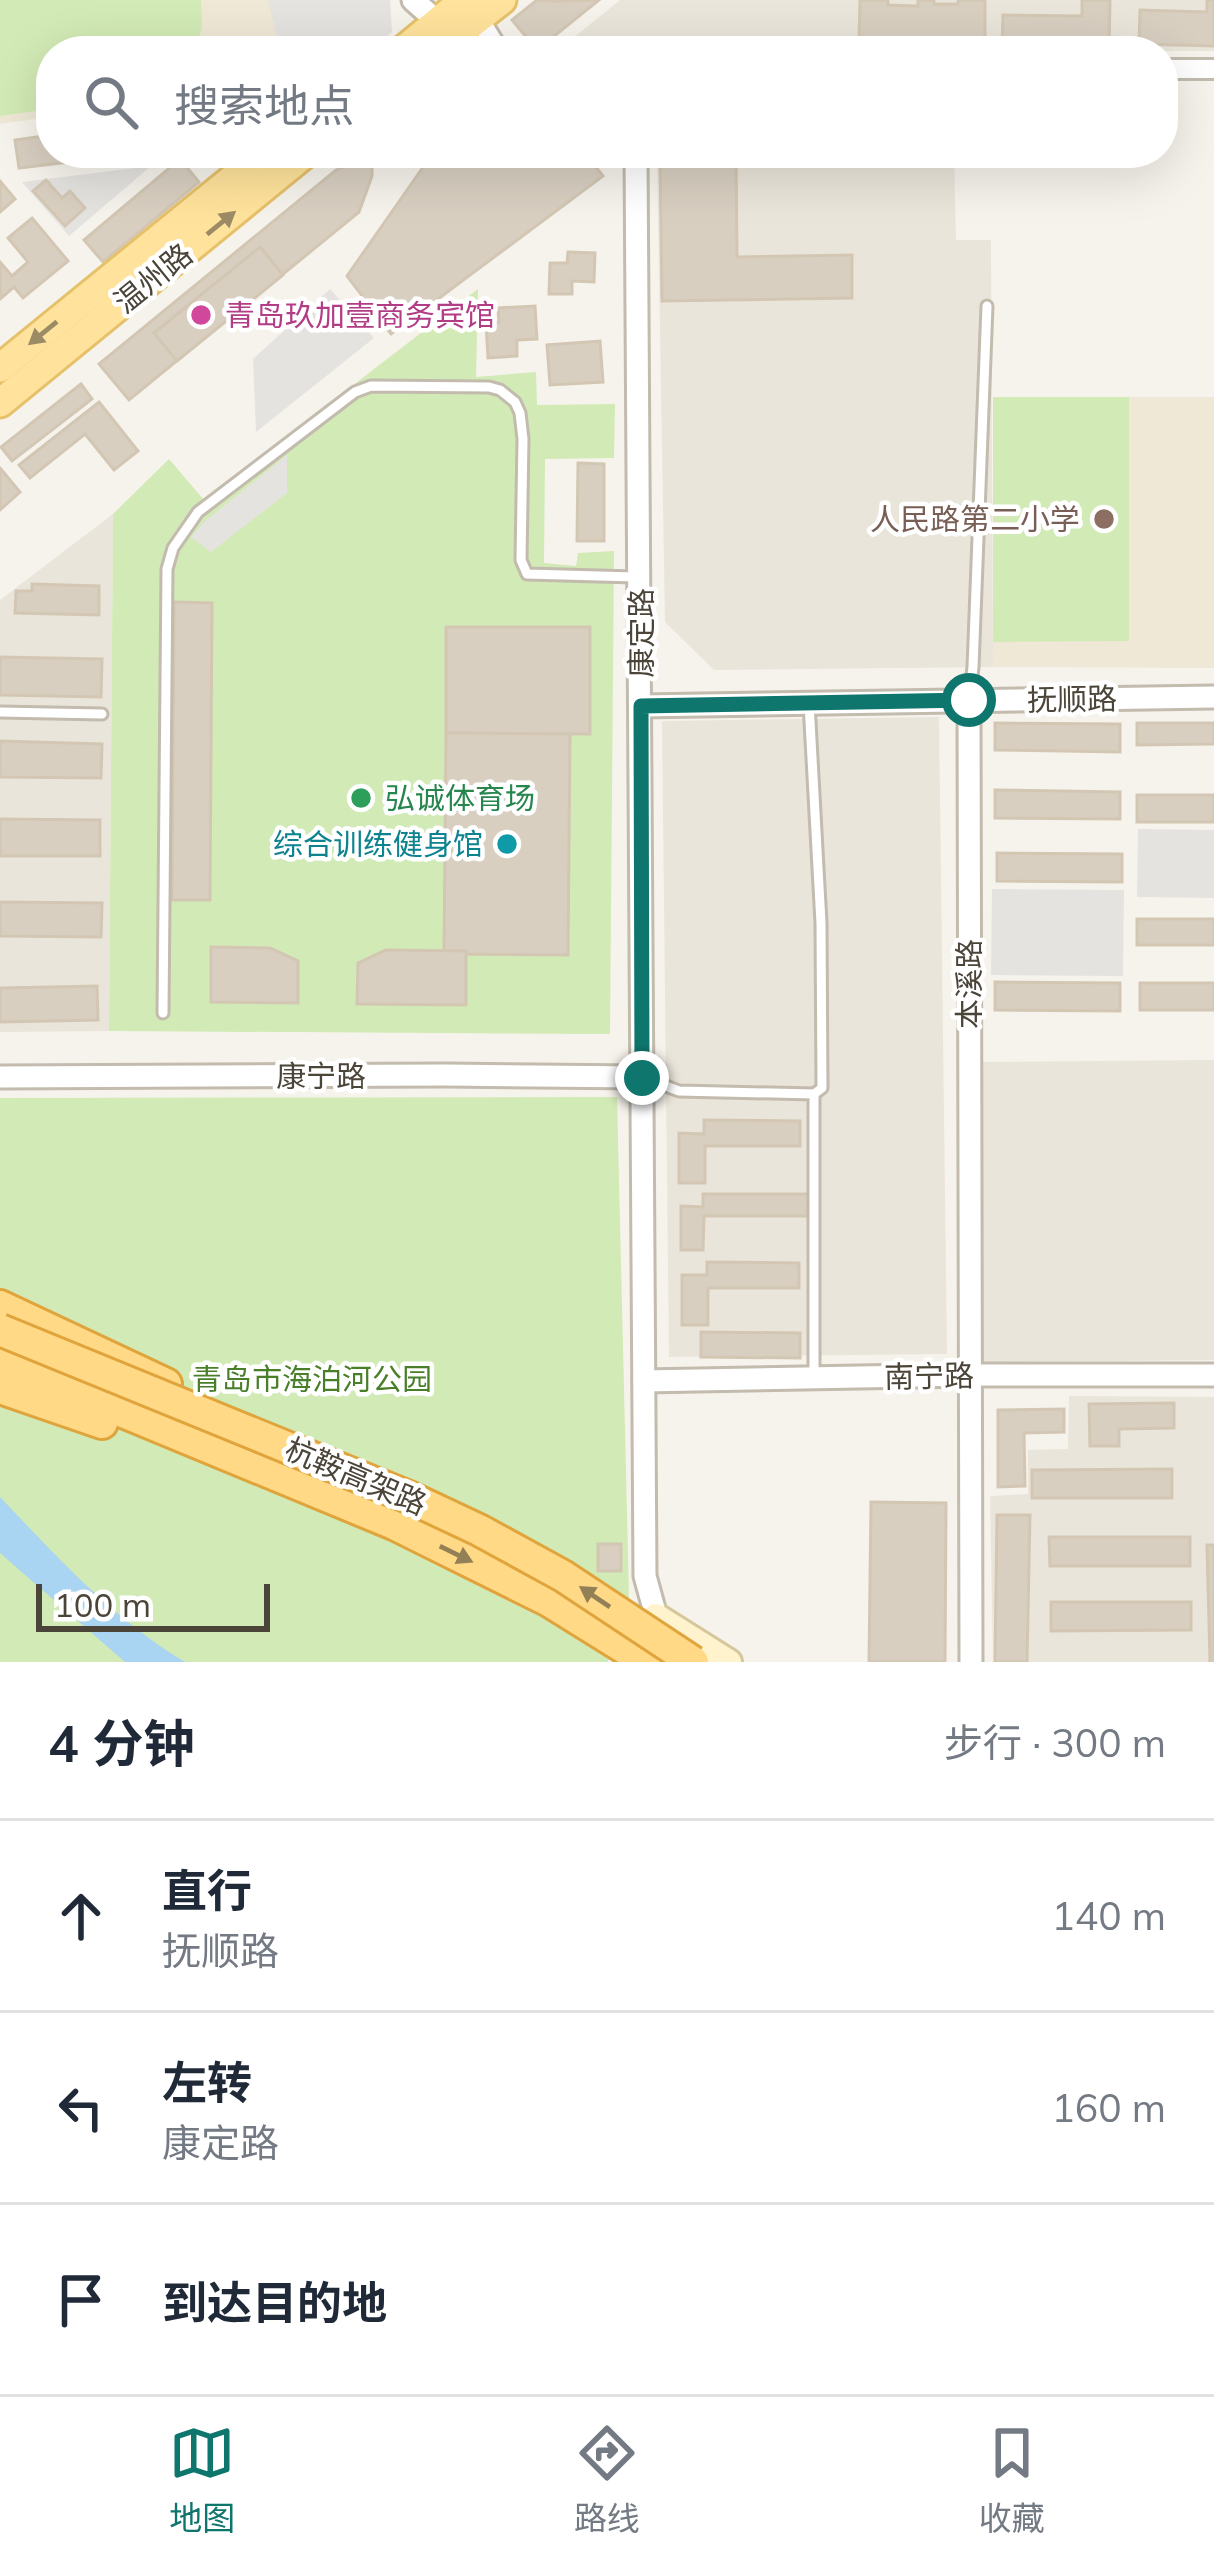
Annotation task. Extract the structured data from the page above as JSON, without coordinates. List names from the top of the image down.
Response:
{
  "streets": {
    "highway": ["杭鞍高架路"],
    "main road": ["温州路"],
    "street": [
      "康定路",
      "抚顺路",
      "本溪路",
      "康宁路",
      "南宁路"
    ]
  },
  "crossings": [
    ["康定路", "抚顺路"],
    ["康定路", "康宁路"],
    ["康定路", "南宁路"],
    ["抚顺路", "本溪路"],
    ["本溪路", "南宁路"]
  ],
  "parks": ["青岛市海泊河公园"],
  "places": [
    "青岛玖加壹商务宾馆",
    "人民路第二小学",
    "弘诚体育场",
    "综合训练健身馆"
  ],
  "scale_bar": "100 m",
  "page": {
    "search": "搜索地点",
    "scale": "100 m",
    "heading": ["4 分钟", "步行 · 300 m"],
    "list": [
      ["直行", "抚顺路", "140 m"],
      ["左转", "康定路", "160 m"],
      "到达目的地"
    ],
    "nav": ["地图", "路线", "收藏"]
  }
}
